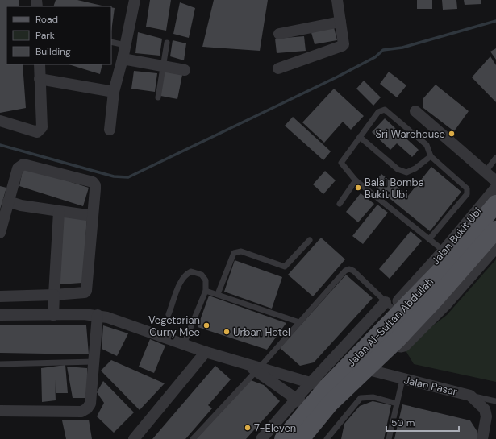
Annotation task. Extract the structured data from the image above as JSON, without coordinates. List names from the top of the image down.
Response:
{
  "streets": {
    "main road": ["Jalan Al-Sultan Abdullah"],
    "street": ["Jalan Bukit Ubi", "Jalan Pasar"]
  },
  "crossings": [
    ["Jalan Bukit Ubi", "Jalan Al-Sultan Abdullah"],
    ["Jalan Bukit Ubi", "Jalan Pasar"],
    ["Jalan Al-Sultan Abdullah", "Jalan Pasar"]
  ],
  "places": [
    "Sri Warehouse",
    "Balai Bomba Bukit Ubi",
    "Vegetarian Curry Mee",
    "Urban Hotel",
    "7-Eleven"
  ],
  "legend": ["Road", "Park", "Building"],
  "scale_bar": "50 m"
}
